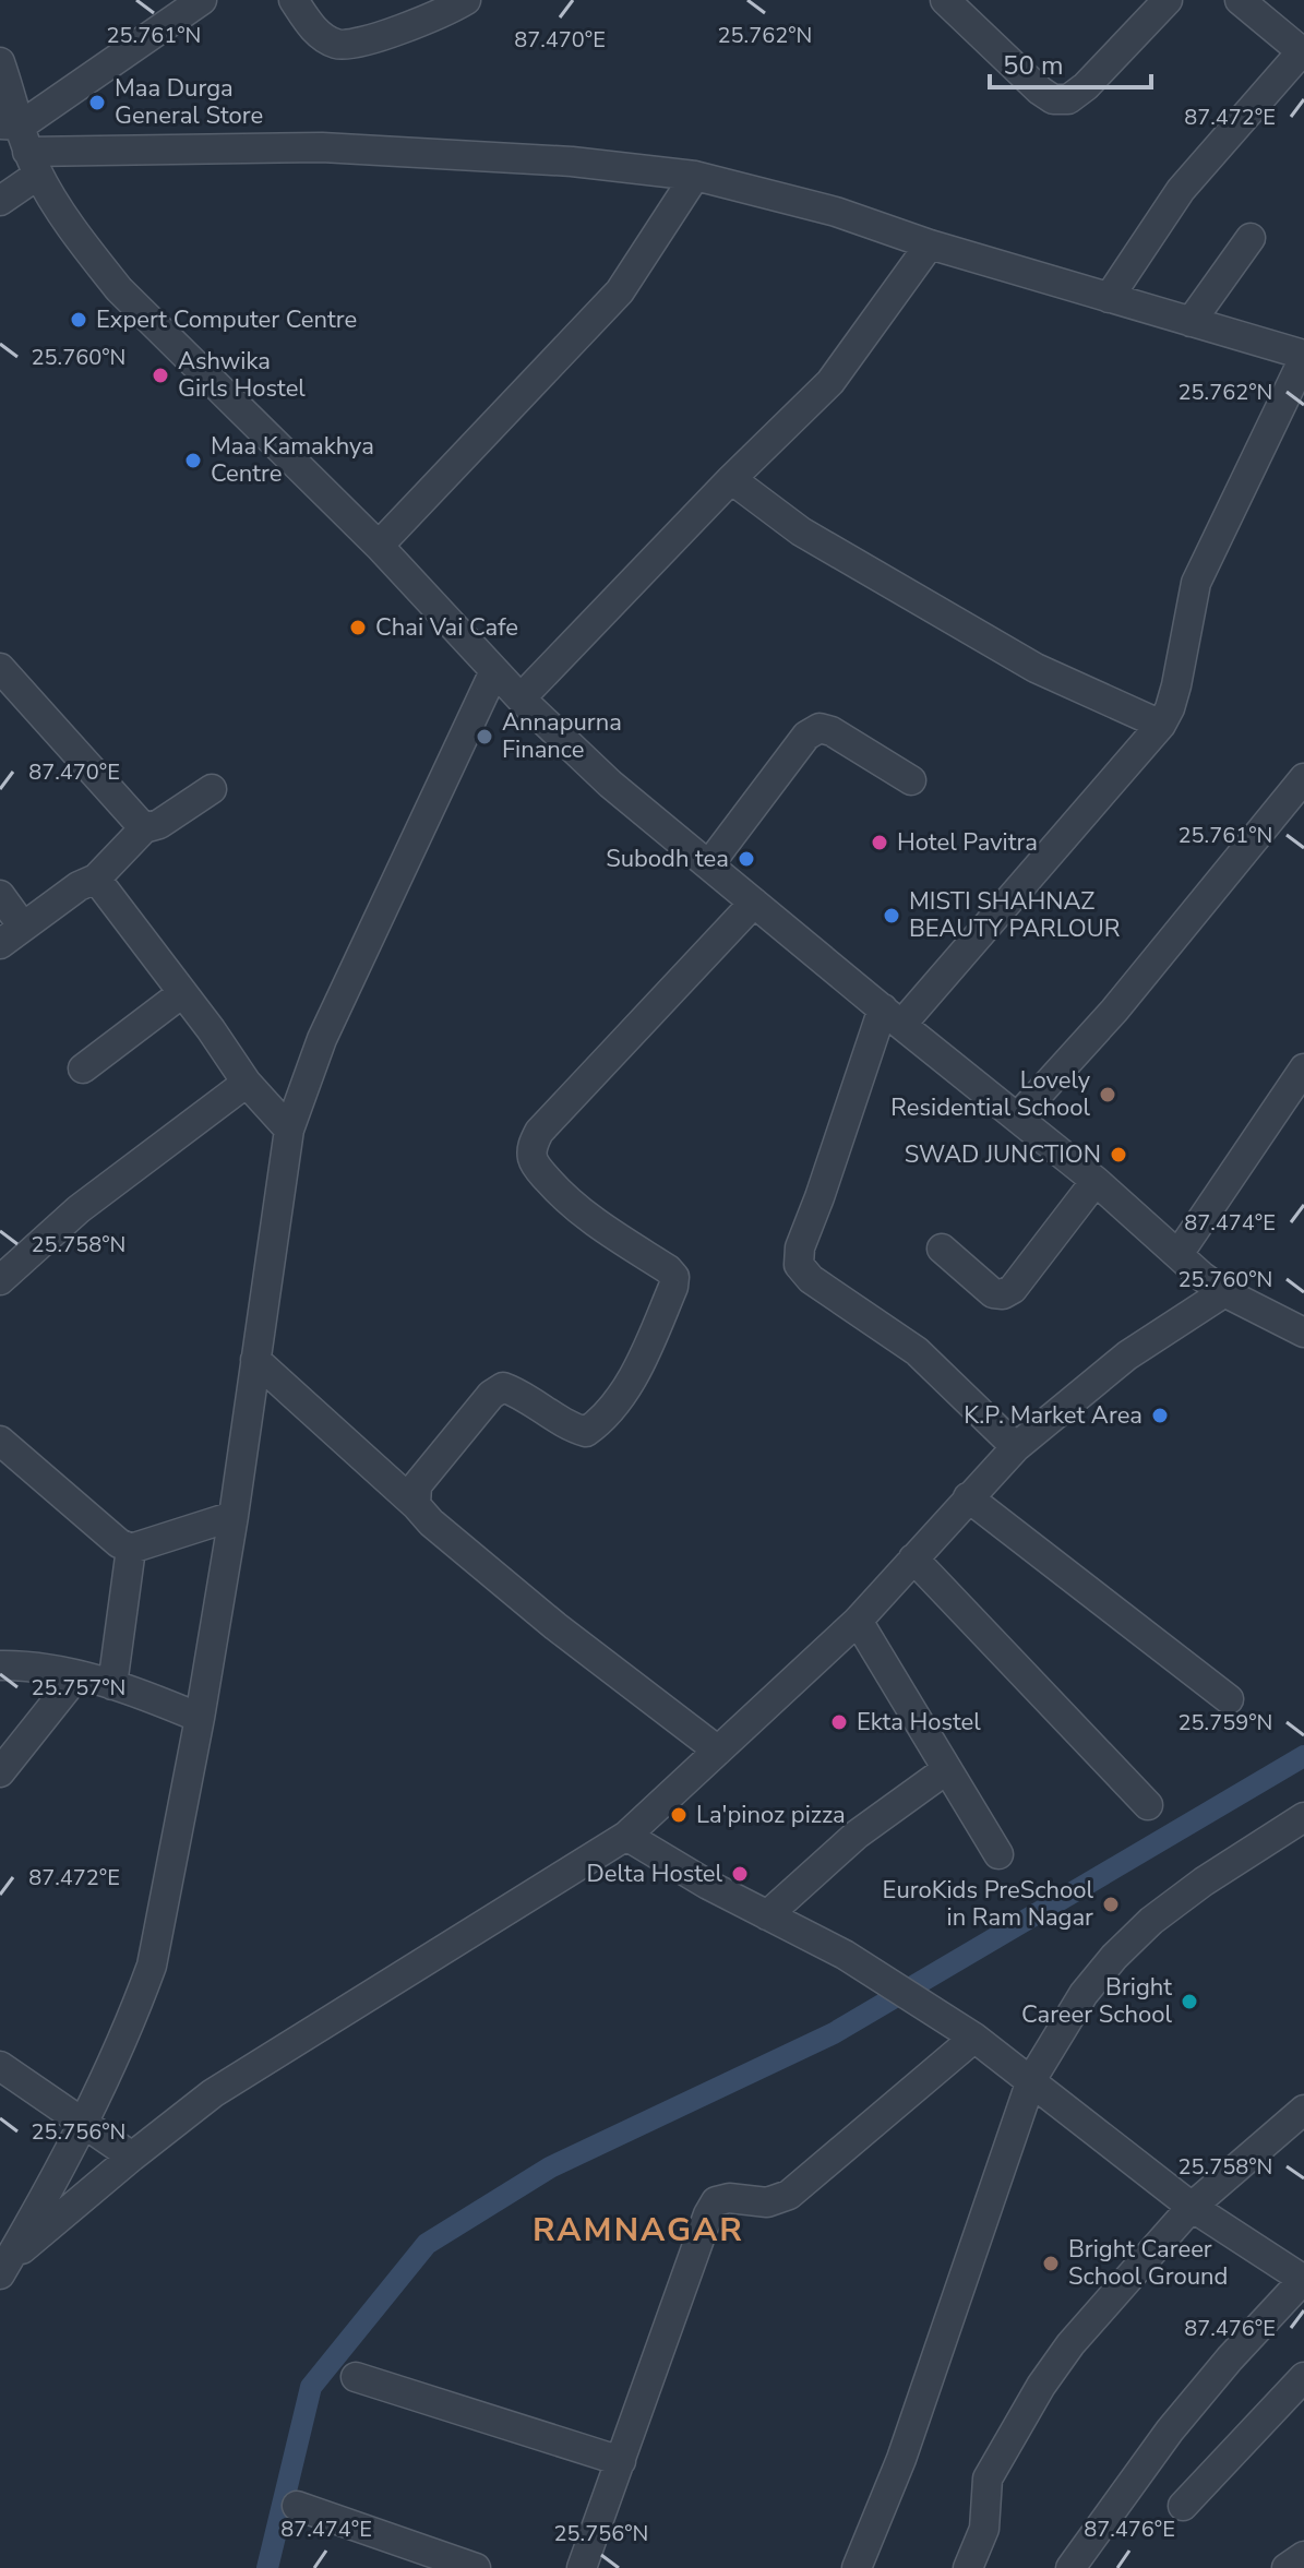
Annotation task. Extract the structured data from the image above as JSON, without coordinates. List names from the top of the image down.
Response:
{
  "districts": ["RAMNAGAR"],
  "places": [
    "Maa Durga General Store",
    "Expert Computer Centre",
    "Ashwika Girls Hostel",
    "Maa Kamakhya Centre",
    "Chai Vai Cafe",
    "Annapurna Finance",
    "Hotel Pavitra",
    "Subodh tea",
    "MISTI SHAHNAZ BEAUTY PARLOUR",
    "Lovely Residential School",
    "SWAD JUNCTION",
    "K.P. Market Area",
    "Ekta Hostel",
    "La'pinoz pizza",
    "Delta Hostel",
    "EuroKids PreSchool in Ram Nagar",
    "Bright Career School",
    "Bright Career School Ground"
  ],
  "scale_bar": "50 m",
  "coordinates": [
    "25.761°N",
    "25.762°N",
    "87.470°E",
    "87.472°E",
    "25.760°N",
    "87.474°E",
    "25.758°N",
    "25.757°N",
    "25.759°N",
    "25.756°N",
    "87.476°E"
  ]
}
